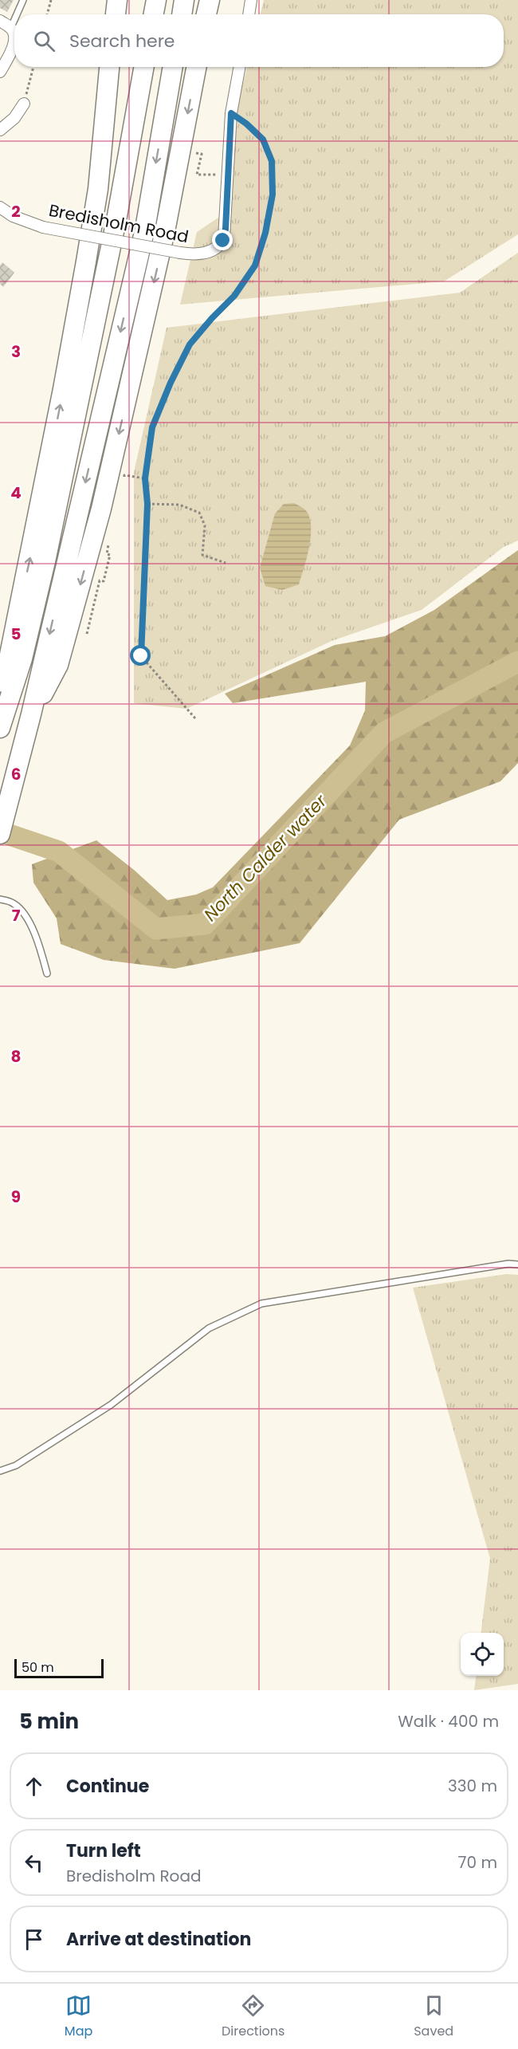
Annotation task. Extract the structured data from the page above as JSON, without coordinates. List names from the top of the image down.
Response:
{
  "streets": {
    "street": ["Bredisholm Road"]
  },
  "water": ["North Calder water"],
  "scale_bar": "50 m",
  "page": {
    "search": "Search here",
    "scale": "50 m",
    "heading": ["5 min", "Walk · 400 m"],
    "list": [
      ["Continue", "330 m"],
      ["Turn left", "Bredisholm Road", "70 m"],
      "Arrive at destination"
    ],
    "nav": ["Map", "Directions", "Saved"]
  },
  "grid": {
    "rows": [
      "2",
      "3",
      "4",
      "5",
      "6",
      "7",
      "8",
      "9"
    ]
  }
}
